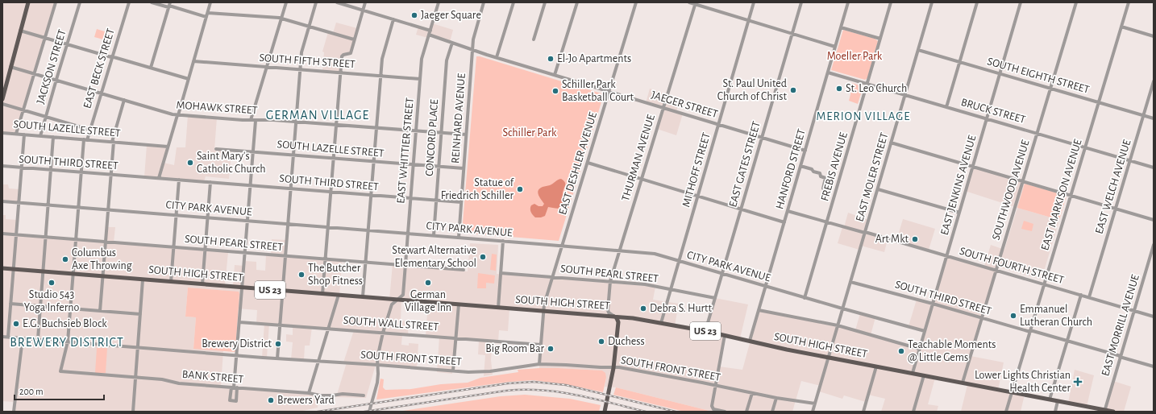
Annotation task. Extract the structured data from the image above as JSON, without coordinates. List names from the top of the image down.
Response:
{
  "streets": {
    "main road": ["SOUTH HIGH STREET", "US 23"],
    "street": [
      "SOUTH FIFTH STREET",
      "JACKSON STREET",
      "EAST BECK STREET",
      "SOUTH EIGHTH STREET",
      "JAEGER STREET",
      "MOHAWK STREET",
      "BRUCK STREET",
      "REINHARD AVENUE",
      "SOUTH LAZELLE STREET",
      "CONCORD PLACE",
      "EAST WHITTIER STREET",
      "THURMAN AVENUE",
      "SOUTH THIRD STREET",
      "EAST DESHLER AVENUE",
      "EAST GATES STREET",
      "FREBIS AVENUE",
      "HANFORD STREET",
      "MITHOFF STREET",
      "EAST MOLER STREET",
      "EAST JENKINS AVENUE",
      "EAST WELCH AVENUE",
      "SOUTHWOOD AVENUE",
      "EAST MARKISON AVENUE",
      "CITY PARK AVENUE",
      "SOUTH PEARL STREET",
      "SOUTH FOURTH STREET",
      "SOUTH WALL STREET",
      "EAST MORRILL AVENUE",
      "SOUTH FRONT STREET",
      "BANK STREET"
    ]
  },
  "crossings": [
    ["SOUTH FIFTH STREET", "EAST WHITTIER STREET"],
    ["JACKSON STREET", "MOHAWK STREET"],
    ["JACKSON STREET", "SOUTH LAZELLE STREET"],
    ["EAST BECK STREET", "MOHAWK STREET"],
    ["EAST BECK STREET", "SOUTH LAZELLE STREET"],
    ["EAST BECK STREET", "SOUTH THIRD STREET"],
    ["EAST BECK STREET", "CITY PARK AVENUE"],
    ["EAST BECK STREET", "SOUTH PEARL STREET"],
    ["EAST BECK STREET", "SOUTH HIGH STREET"],
    ["EAST BECK STREET", "SOUTH FRONT STREET"],
    ["EAST BECK STREET", "BANK STREET"],
    ["SOUTH EIGHTH STREET", "EAST MOLER STREET"],
    ["SOUTH EIGHTH STREET", "EAST JENKINS AVENUE"],
    ["SOUTH EIGHTH STREET", "EAST WELCH AVENUE"],
    ["SOUTH EIGHTH STREET", "SOUTHWOOD AVENUE"],
    ["SOUTH EIGHTH STREET", "EAST MARKISON AVENUE"],
    ["JAEGER STREET", "REINHARD AVENUE"],
    ["JAEGER STREET", "CONCORD PLACE"],
    ["JAEGER STREET", "EAST WHITTIER STREET"],
    ["JAEGER STREET", "THURMAN AVENUE"],
    ["JAEGER STREET", "EAST DESHLER AVENUE"],
    ["JAEGER STREET", "EAST GATES STREET"],
    ["JAEGER STREET", "HANFORD STREET"],
    ["JAEGER STREET", "MITHOFF STREET"],
    ["MOHAWK STREET", "REINHARD AVENUE"],
    ["MOHAWK STREET", "CONCORD PLACE"],
    ["MOHAWK STREET", "EAST WHITTIER STREET"],
    ["BRUCK STREET", "FREBIS AVENUE"],
    ["BRUCK STREET", "HANFORD STREET"],
    ["BRUCK STREET", "EAST MOLER STREET"],
    ["BRUCK STREET", "EAST JENKINS AVENUE"],
    ["BRUCK STREET", "EAST WELCH AVENUE"],
    ["BRUCK STREET", "SOUTHWOOD AVENUE"],
    ["BRUCK STREET", "EAST MARKISON AVENUE"],
    ["REINHARD AVENUE", "SOUTH LAZELLE STREET"],
    ["REINHARD AVENUE", "SOUTH THIRD STREET"],
    ["REINHARD AVENUE", "CITY PARK AVENUE"],
    ["SOUTH LAZELLE STREET", "CONCORD PLACE"],
    ["SOUTH LAZELLE STREET", "EAST WHITTIER STREET"],
    ["CONCORD PLACE", "SOUTH THIRD STREET"],
    ["CONCORD PLACE", "CITY PARK AVENUE"],
    ["EAST WHITTIER STREET", "SOUTH THIRD STREET"],
    ["EAST WHITTIER STREET", "CITY PARK AVENUE"],
    ["EAST WHITTIER STREET", "SOUTH PEARL STREET"],
    ["EAST WHITTIER STREET", "SOUTH HIGH STREET"],
    ["EAST WHITTIER STREET", "SOUTH WALL STREET"],
    ["EAST WHITTIER STREET", "SOUTH FRONT STREET"],
    ["THURMAN AVENUE", "CITY PARK AVENUE"],
    ["THURMAN AVENUE", "SOUTH PEARL STREET"],
    ["THURMAN AVENUE", "SOUTH HIGH STREET"],
    ["SOUTH THIRD STREET", "EAST MOLER STREET"],
    ["SOUTH THIRD STREET", "EAST JENKINS AVENUE"],
    ["SOUTH THIRD STREET", "SOUTHWOOD AVENUE"],
    ["SOUTH THIRD STREET", "EAST MARKISON AVENUE"],
    ["SOUTH THIRD STREET", "EAST MORRILL AVENUE"],
    ["EAST DESHLER AVENUE", "CITY PARK AVENUE"],
    ["EAST DESHLER AVENUE", "SOUTH PEARL STREET"],
    ["EAST DESHLER AVENUE", "SOUTH HIGH STREET"],
    ["EAST DESHLER AVENUE", "SOUTH WALL STREET"],
    ["EAST DESHLER AVENUE", "SOUTH FRONT STREET"],
    ["EAST GATES STREET", "CITY PARK AVENUE"],
    ["EAST GATES STREET", "SOUTH PEARL STREET"],
    ["EAST GATES STREET", "SOUTH HIGH STREET"],
    ["FREBIS AVENUE", "CITY PARK AVENUE"],
    ["FREBIS AVENUE", "SOUTH FOURTH STREET"],
    ["HANFORD STREET", "CITY PARK AVENUE"],
    ["HANFORD STREET", "SOUTH FOURTH STREET"],
    ["HANFORD STREET", "SOUTH HIGH STREET"],
    ["MITHOFF STREET", "CITY PARK AVENUE"],
    ["MITHOFF STREET", "SOUTH PEARL STREET"],
    ["MITHOFF STREET", "SOUTH HIGH STREET"],
    ["EAST MOLER STREET", "CITY PARK AVENUE"],
    ["EAST MOLER STREET", "SOUTH FOURTH STREET"],
    ["EAST MOLER STREET", "SOUTH HIGH STREET"],
    ["EAST MOLER STREET", "SOUTH FRONT STREET"],
    ["EAST JENKINS AVENUE", "CITY PARK AVENUE"],
    ["EAST JENKINS AVENUE", "SOUTH FOURTH STREET"],
    ["EAST JENKINS AVENUE", "SOUTH HIGH STREET"],
    ["EAST WELCH AVENUE", "SOUTH FOURTH STREET"],
    ["SOUTHWOOD AVENUE", "SOUTH FOURTH STREET"],
    ["SOUTHWOOD AVENUE", "SOUTH HIGH STREET"],
    ["EAST MARKISON AVENUE", "SOUTH FOURTH STREET"],
    ["EAST MARKISON AVENUE", "SOUTH HIGH STREET"],
    ["SOUTH FOURTH STREET", "EAST MORRILL AVENUE"],
    ["SOUTH HIGH STREET", "EAST MORRILL AVENUE"]
  ],
  "districts": ["GERMAN VILLAGE", "MERION VILLAGE", "BREWERY DISTRICT"],
  "parks": ["Moeller Park", "Schiller Park"],
  "places": {
    "other": [
      "Jaeger Square",
      "El-Jo Apartments",
      "St. Leo Church",
      "St. Paul United Church of Christ",
      "Schiller Park Basketball Court",
      "Saint Mary's Catholic Church",
      "Statue of Friedrich Schiller",
      "Art Mkt",
      "Stewart Alternative Elementary School",
      "Columbus Axe Throwing",
      "The Butcher Shop Fitness",
      "Studio 543 Yoga Inferno",
      "German Village Inn",
      "Debra S. Hurtt",
      "Emmanuel Lutheran Church",
      "E.G. Buchsieb Block",
      "Duchess",
      "Brewery District",
      "Big Room Bar",
      "Teachable Moments @ Little Gems",
      "Brewers Yard"
    ],
    "health": ["Lower Lights Christian Health Center"]
  },
  "scale_bar": "200 m"
}
